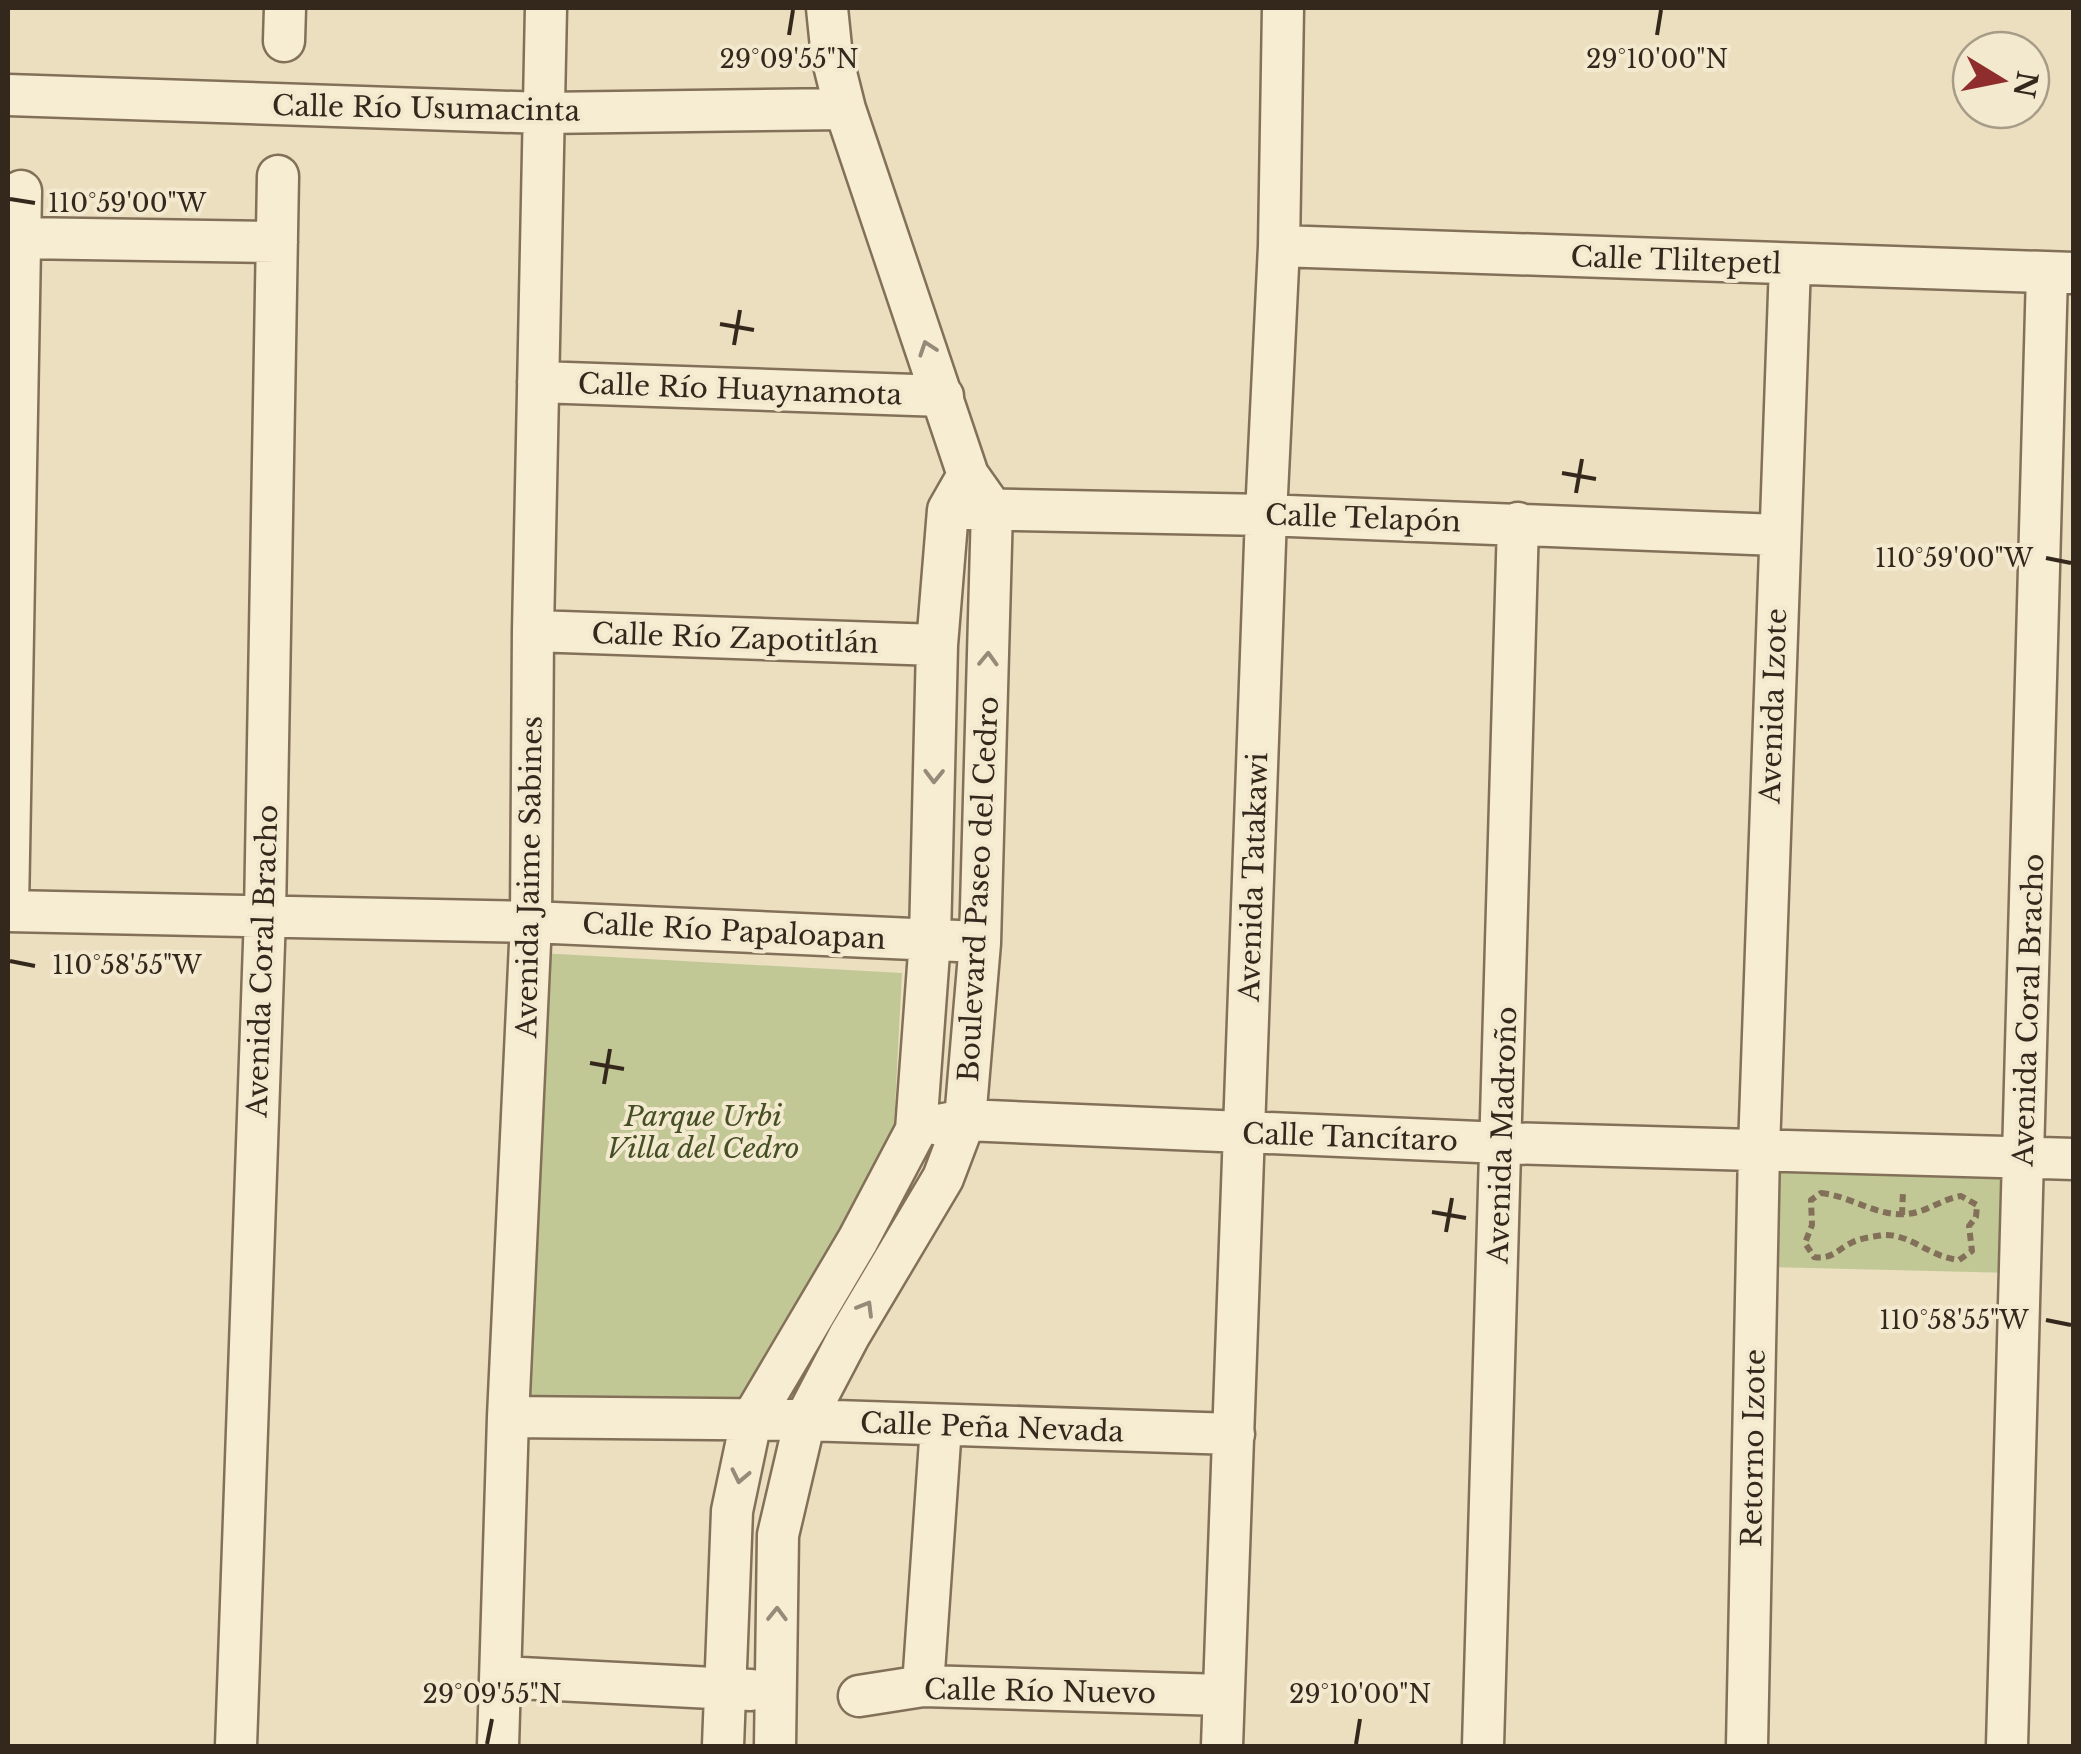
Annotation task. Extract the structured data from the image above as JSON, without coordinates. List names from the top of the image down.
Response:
{
  "streets": {
    "street": [
      "Calle Río Usumacinta",
      "Calle Tliltepetl",
      "Calle Río Huaynamota",
      "Calle Telapón",
      "Calle Río Zapotitlán",
      "Avenida Izote",
      "Avenida Jaime Sabines",
      "Avenida Tatakawi",
      "Boulevard Paseo del Cedro",
      "Calle Río Papaloapan",
      "Avenida Coral Bracho",
      "Avenida Madroño",
      "Calle Tancítaro",
      "Calle Peña Nevada",
      "Retorno Izote",
      "Calle Río Nuevo"
    ]
  },
  "crossings": [
    ["Calle Río Usumacinta", "Avenida Jaime Sabines"],
    ["Calle Tliltepetl", "Avenida Izote"],
    ["Calle Tliltepetl", "Avenida Tatakawi"],
    ["Calle Tliltepetl", "Avenida Coral Bracho"],
    ["Calle Río Huaynamota", "Avenida Jaime Sabines"],
    ["Calle Telapón", "Avenida Izote"],
    ["Calle Telapón", "Avenida Tatakawi"],
    ["Calle Telapón", "Boulevard Paseo del Cedro"],
    ["Calle Telapón", "Avenida Madroño"],
    ["Calle Río Zapotitlán", "Avenida Jaime Sabines"],
    ["Calle Río Zapotitlán", "Boulevard Paseo del Cedro"],
    ["Avenida Izote", "Calle Tancítaro"],
    ["Avenida Izote", "Retorno Izote"],
    ["Avenida Jaime Sabines", "Calle Río Papaloapan"],
    ["Avenida Jaime Sabines", "Calle Peña Nevada"],
    ["Avenida Tatakawi", "Calle Tancítaro"],
    ["Avenida Tatakawi", "Calle Peña Nevada"],
    ["Avenida Tatakawi", "Calle Río Nuevo"],
    ["Boulevard Paseo del Cedro", "Calle Río Papaloapan"],
    ["Boulevard Paseo del Cedro", "Calle Tancítaro"],
    ["Boulevard Paseo del Cedro", "Calle Peña Nevada"],
    ["Calle Río Papaloapan", "Avenida Coral Bracho"],
    ["Avenida Coral Bracho", "Calle Tancítaro"],
    ["Avenida Madroño", "Calle Tancítaro"],
    ["Calle Tancítaro", "Retorno Izote"]
  ],
  "parks": ["Parque Urbi Villa del Cedro"],
  "north": "right",
  "coordinates": [
    "29°09'55\"N",
    "29°10'00\"N",
    "110°59'00\"W",
    "110°58'55\"W"
  ]
}
